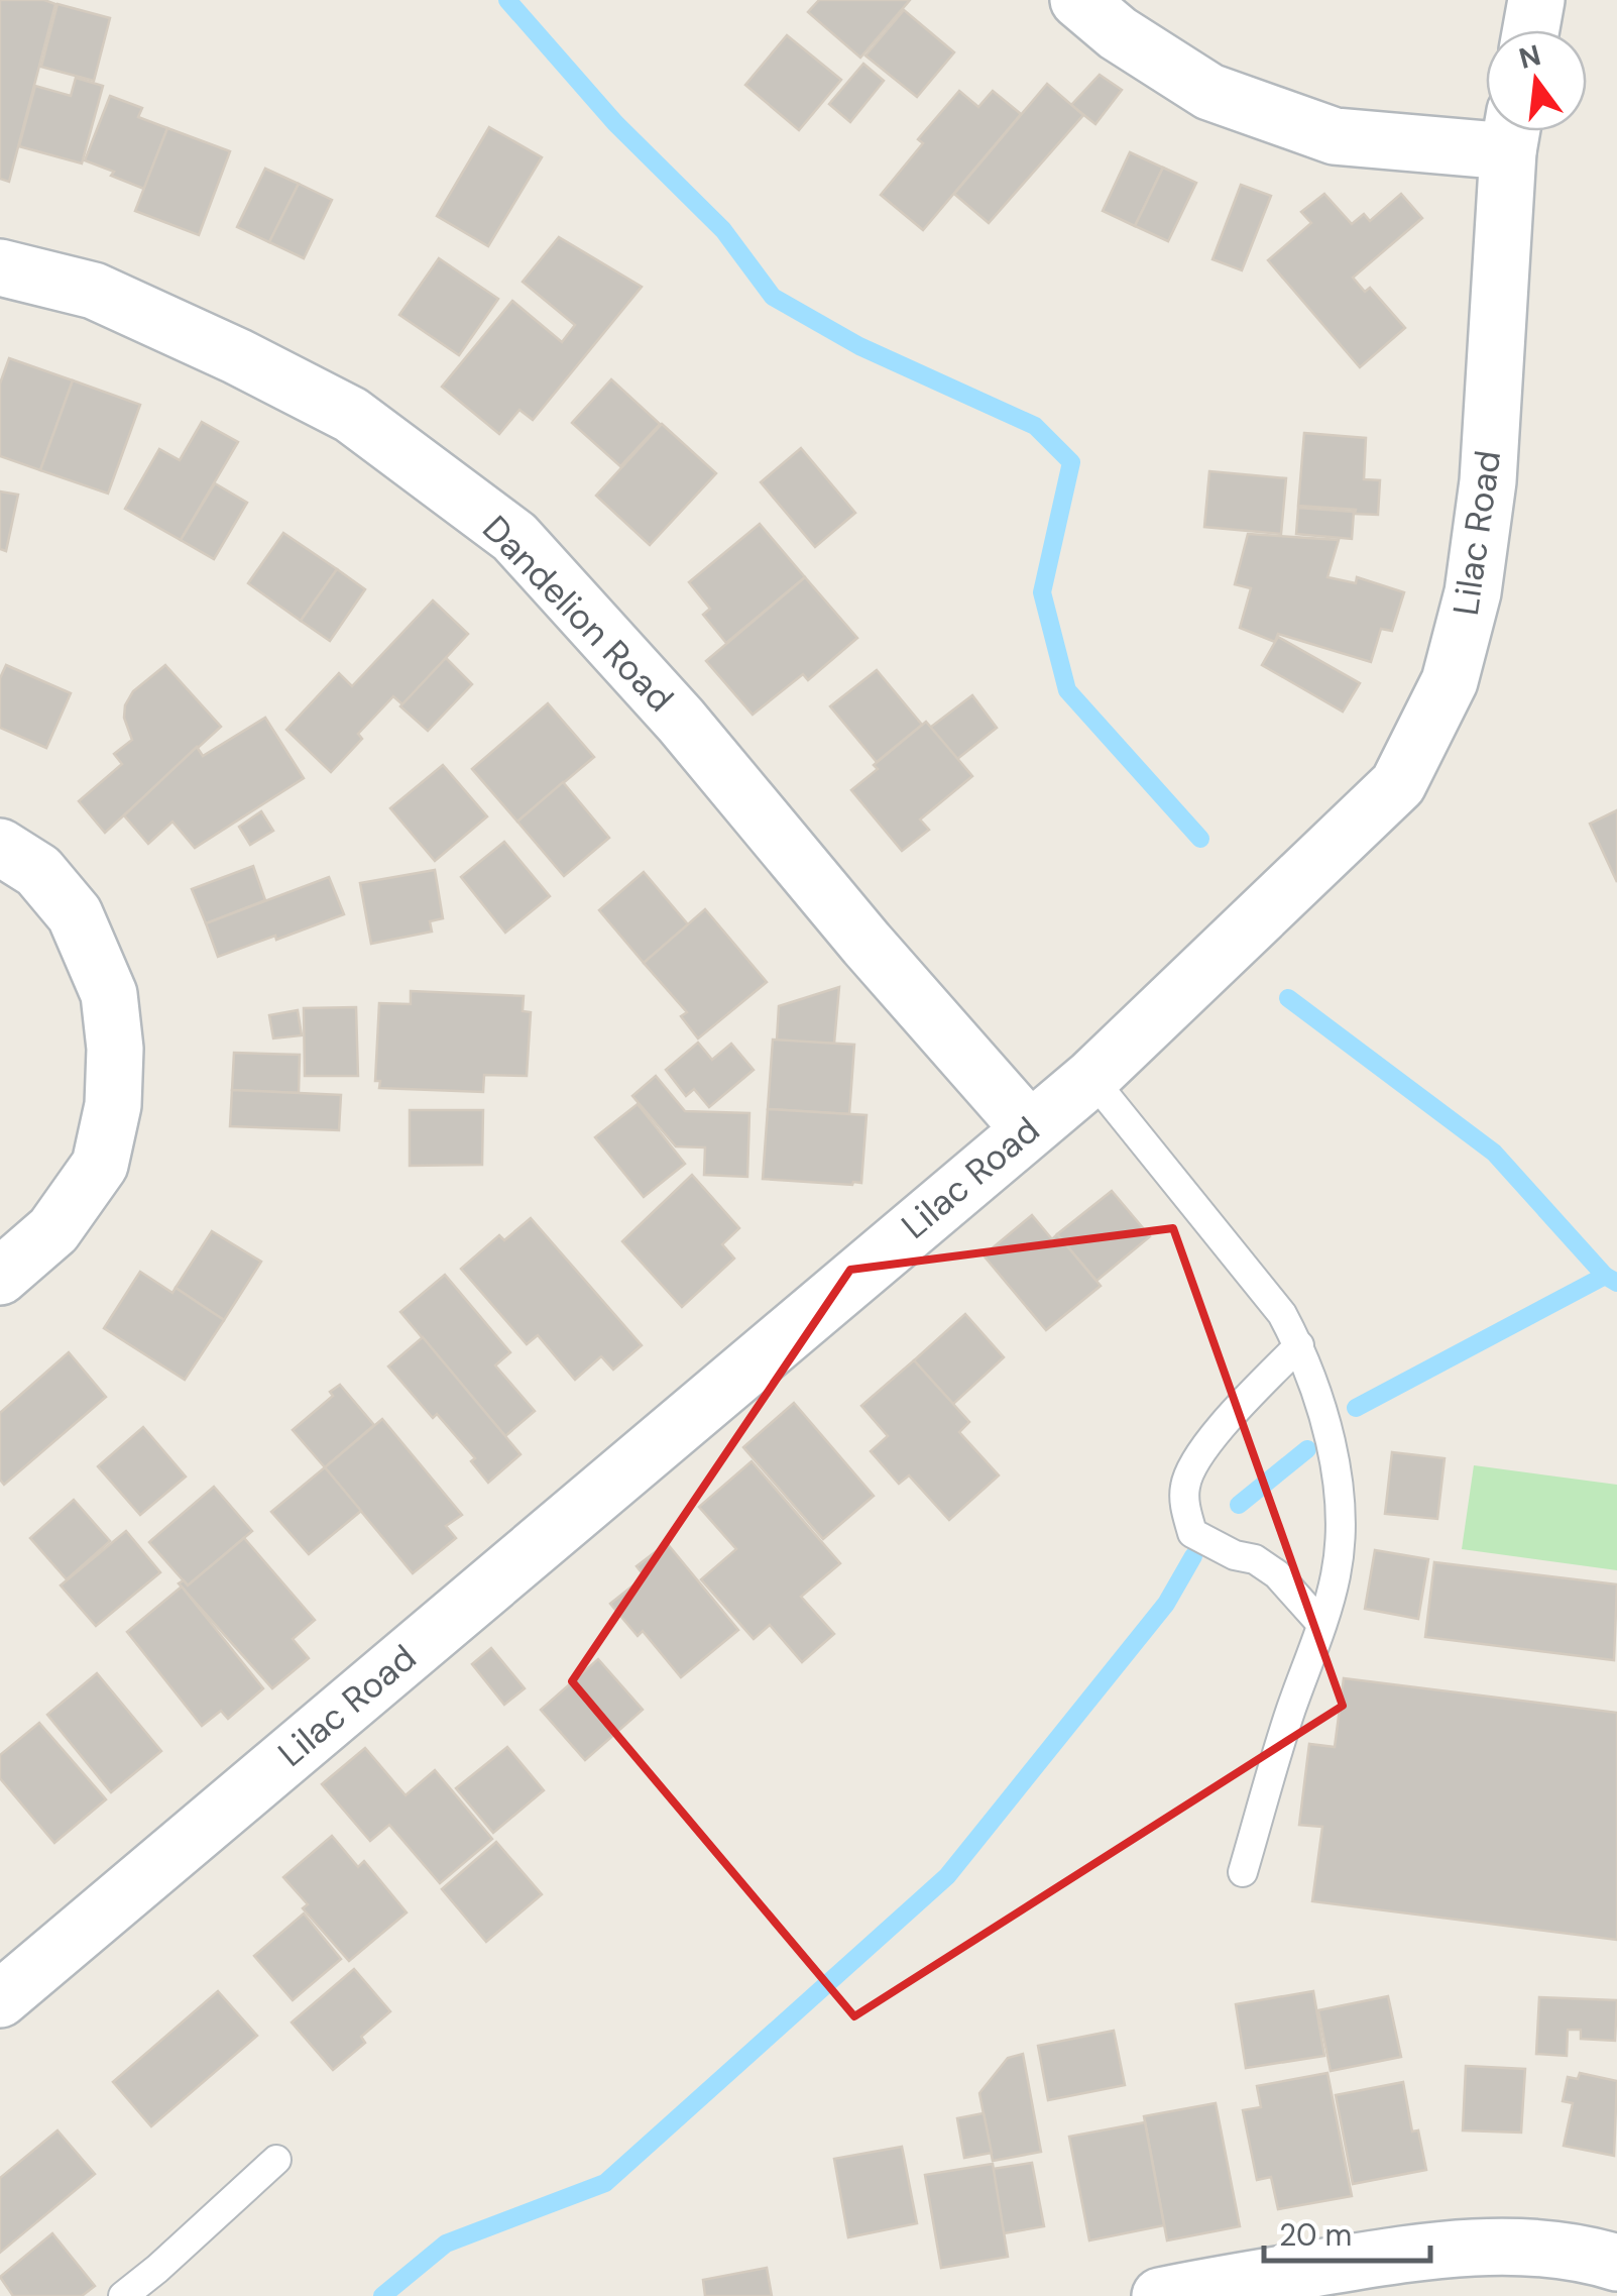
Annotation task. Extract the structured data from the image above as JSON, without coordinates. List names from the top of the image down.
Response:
{
  "streets": {
    "street": ["Lilac Road", "Dandelion Road"]
  },
  "crossings": [
    ["Lilac Road", "Dandelion Road"]
  ],
  "scale_bar": "20 m",
  "north": "top"
}
